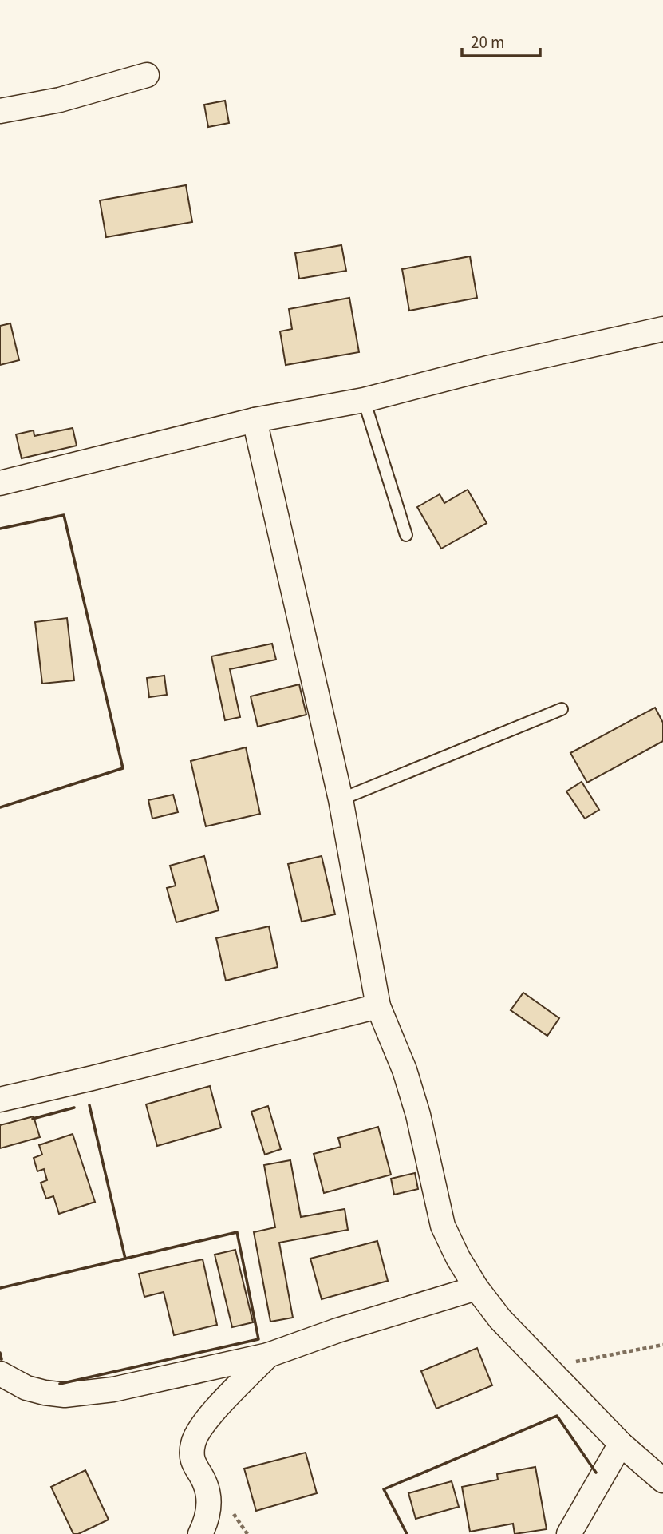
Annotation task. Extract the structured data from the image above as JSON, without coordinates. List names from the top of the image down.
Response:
{
  "scale_bar": "20 m"
}
